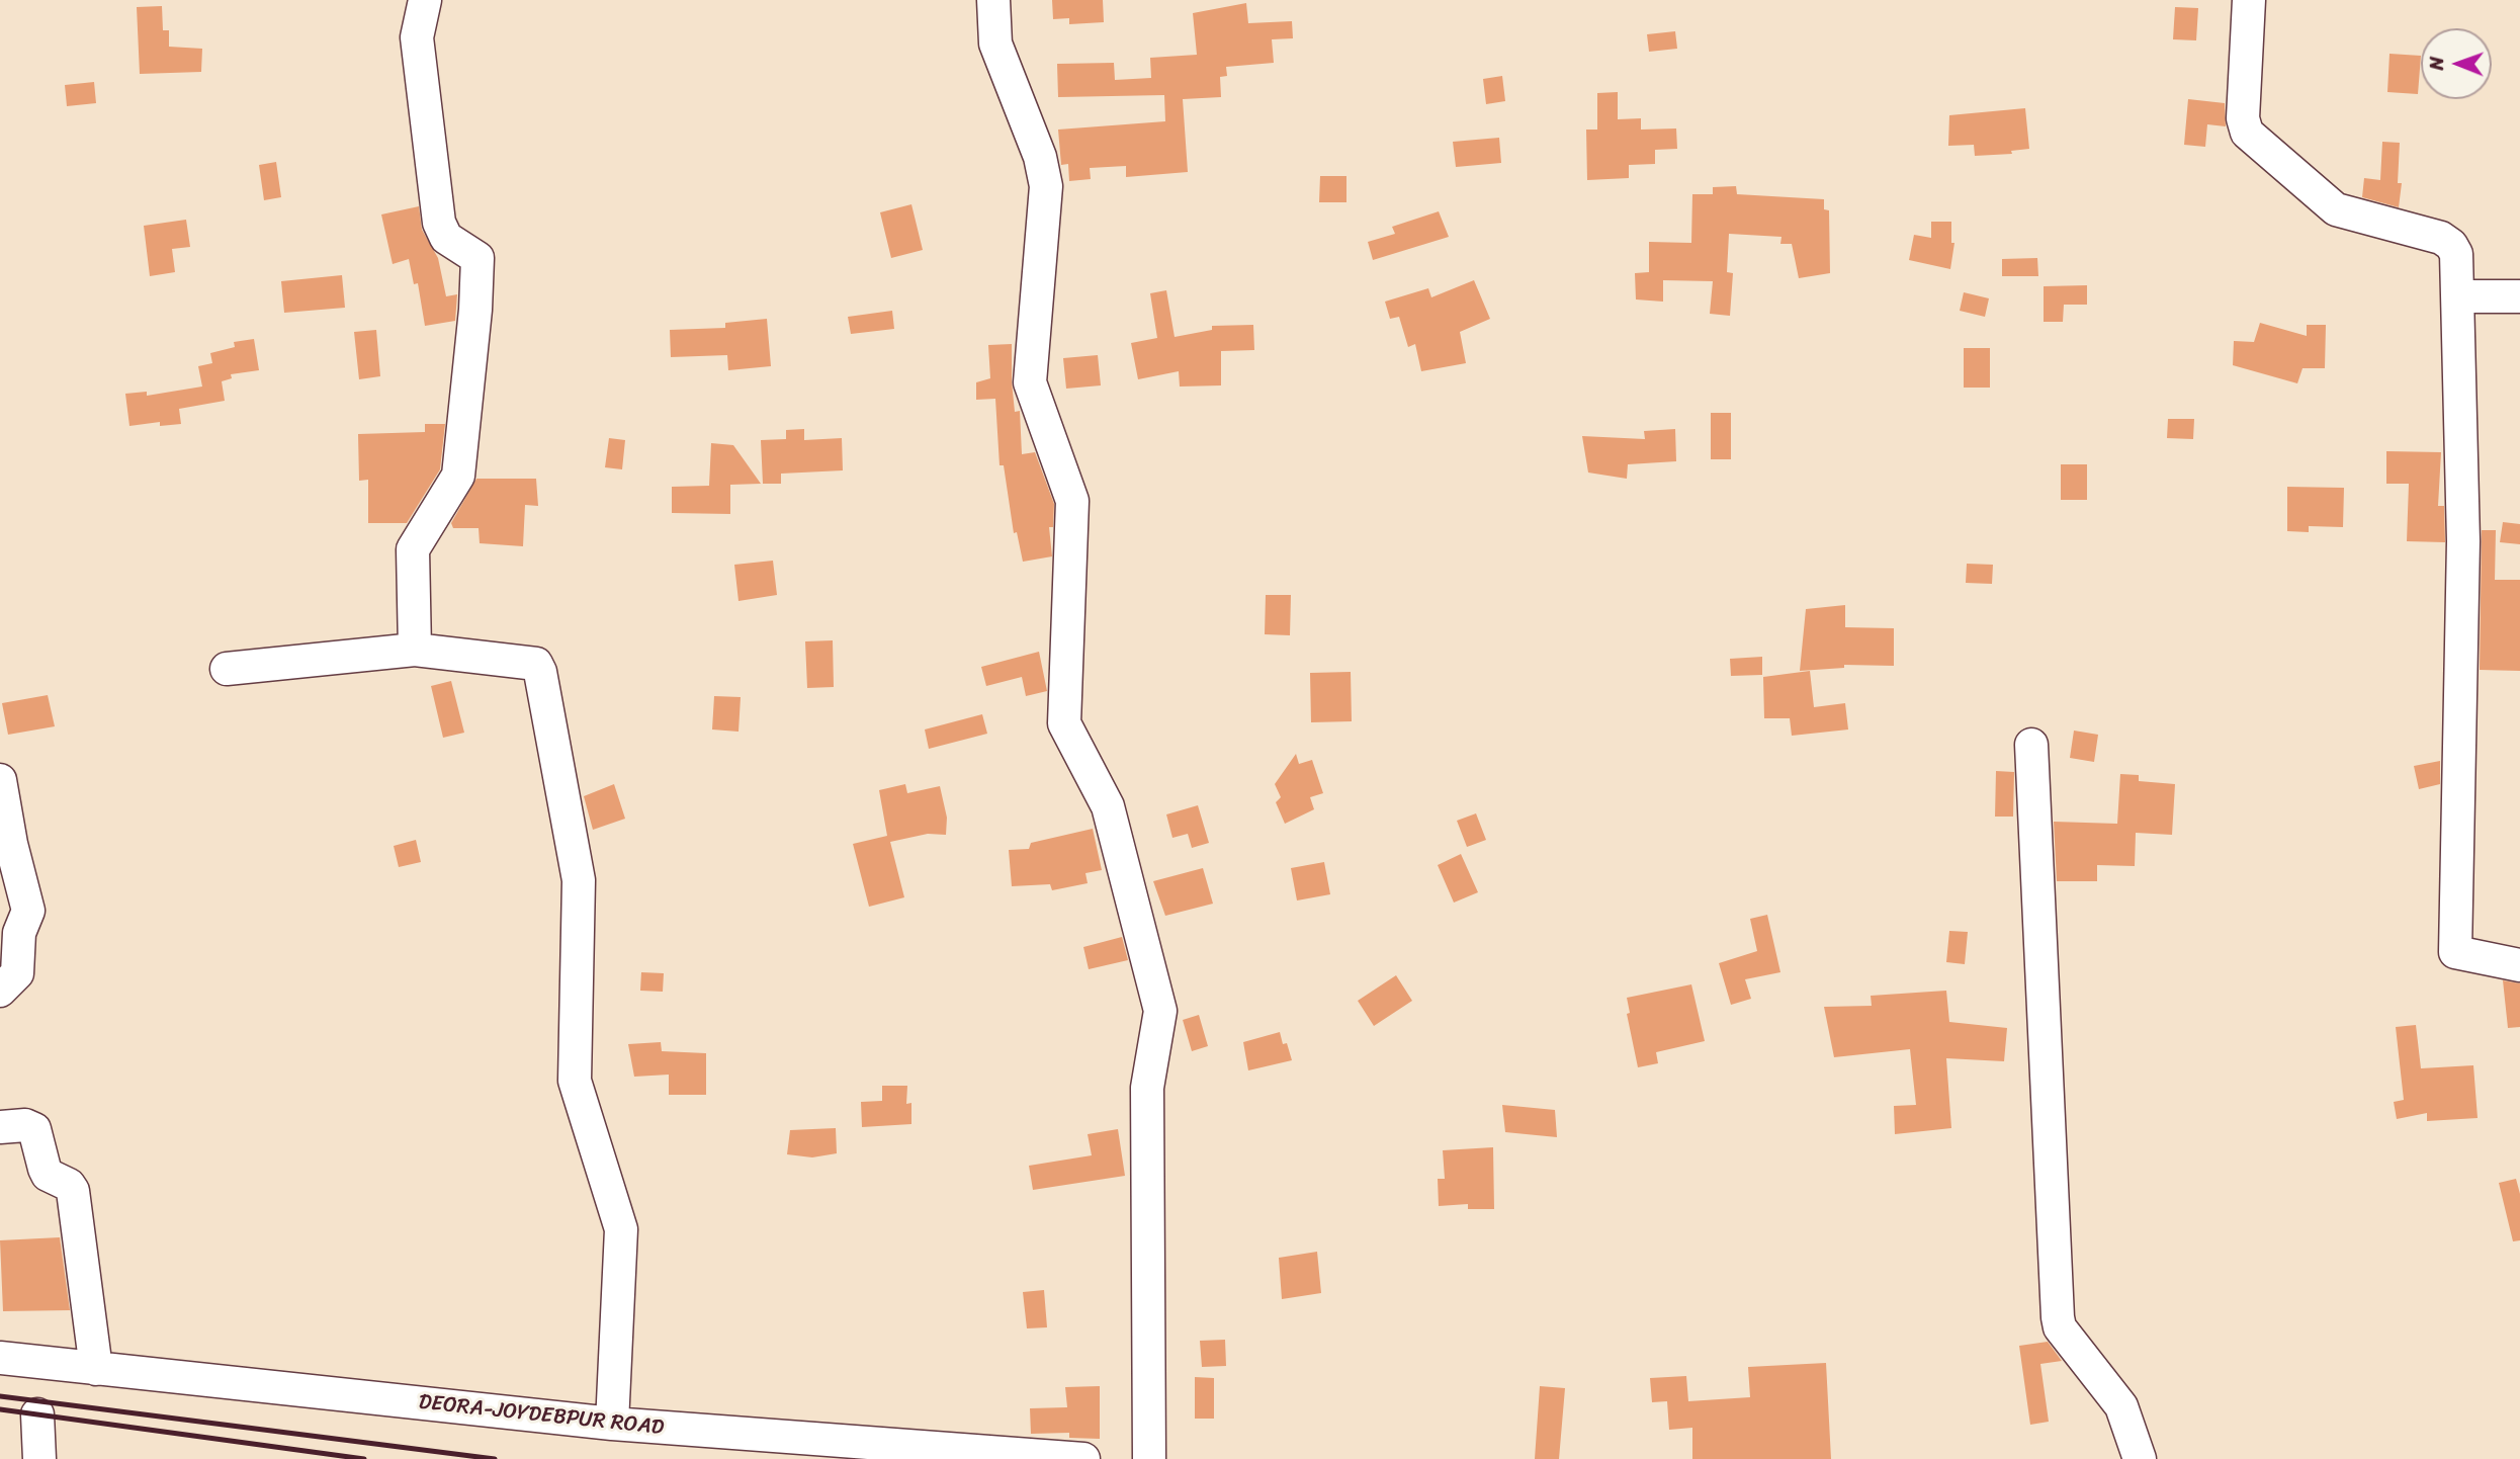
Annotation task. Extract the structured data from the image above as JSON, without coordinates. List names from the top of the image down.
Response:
{
  "streets": {
    "street": ["DEORA-JOYDEBPUR ROAD"]
  },
  "north": "left"
}
